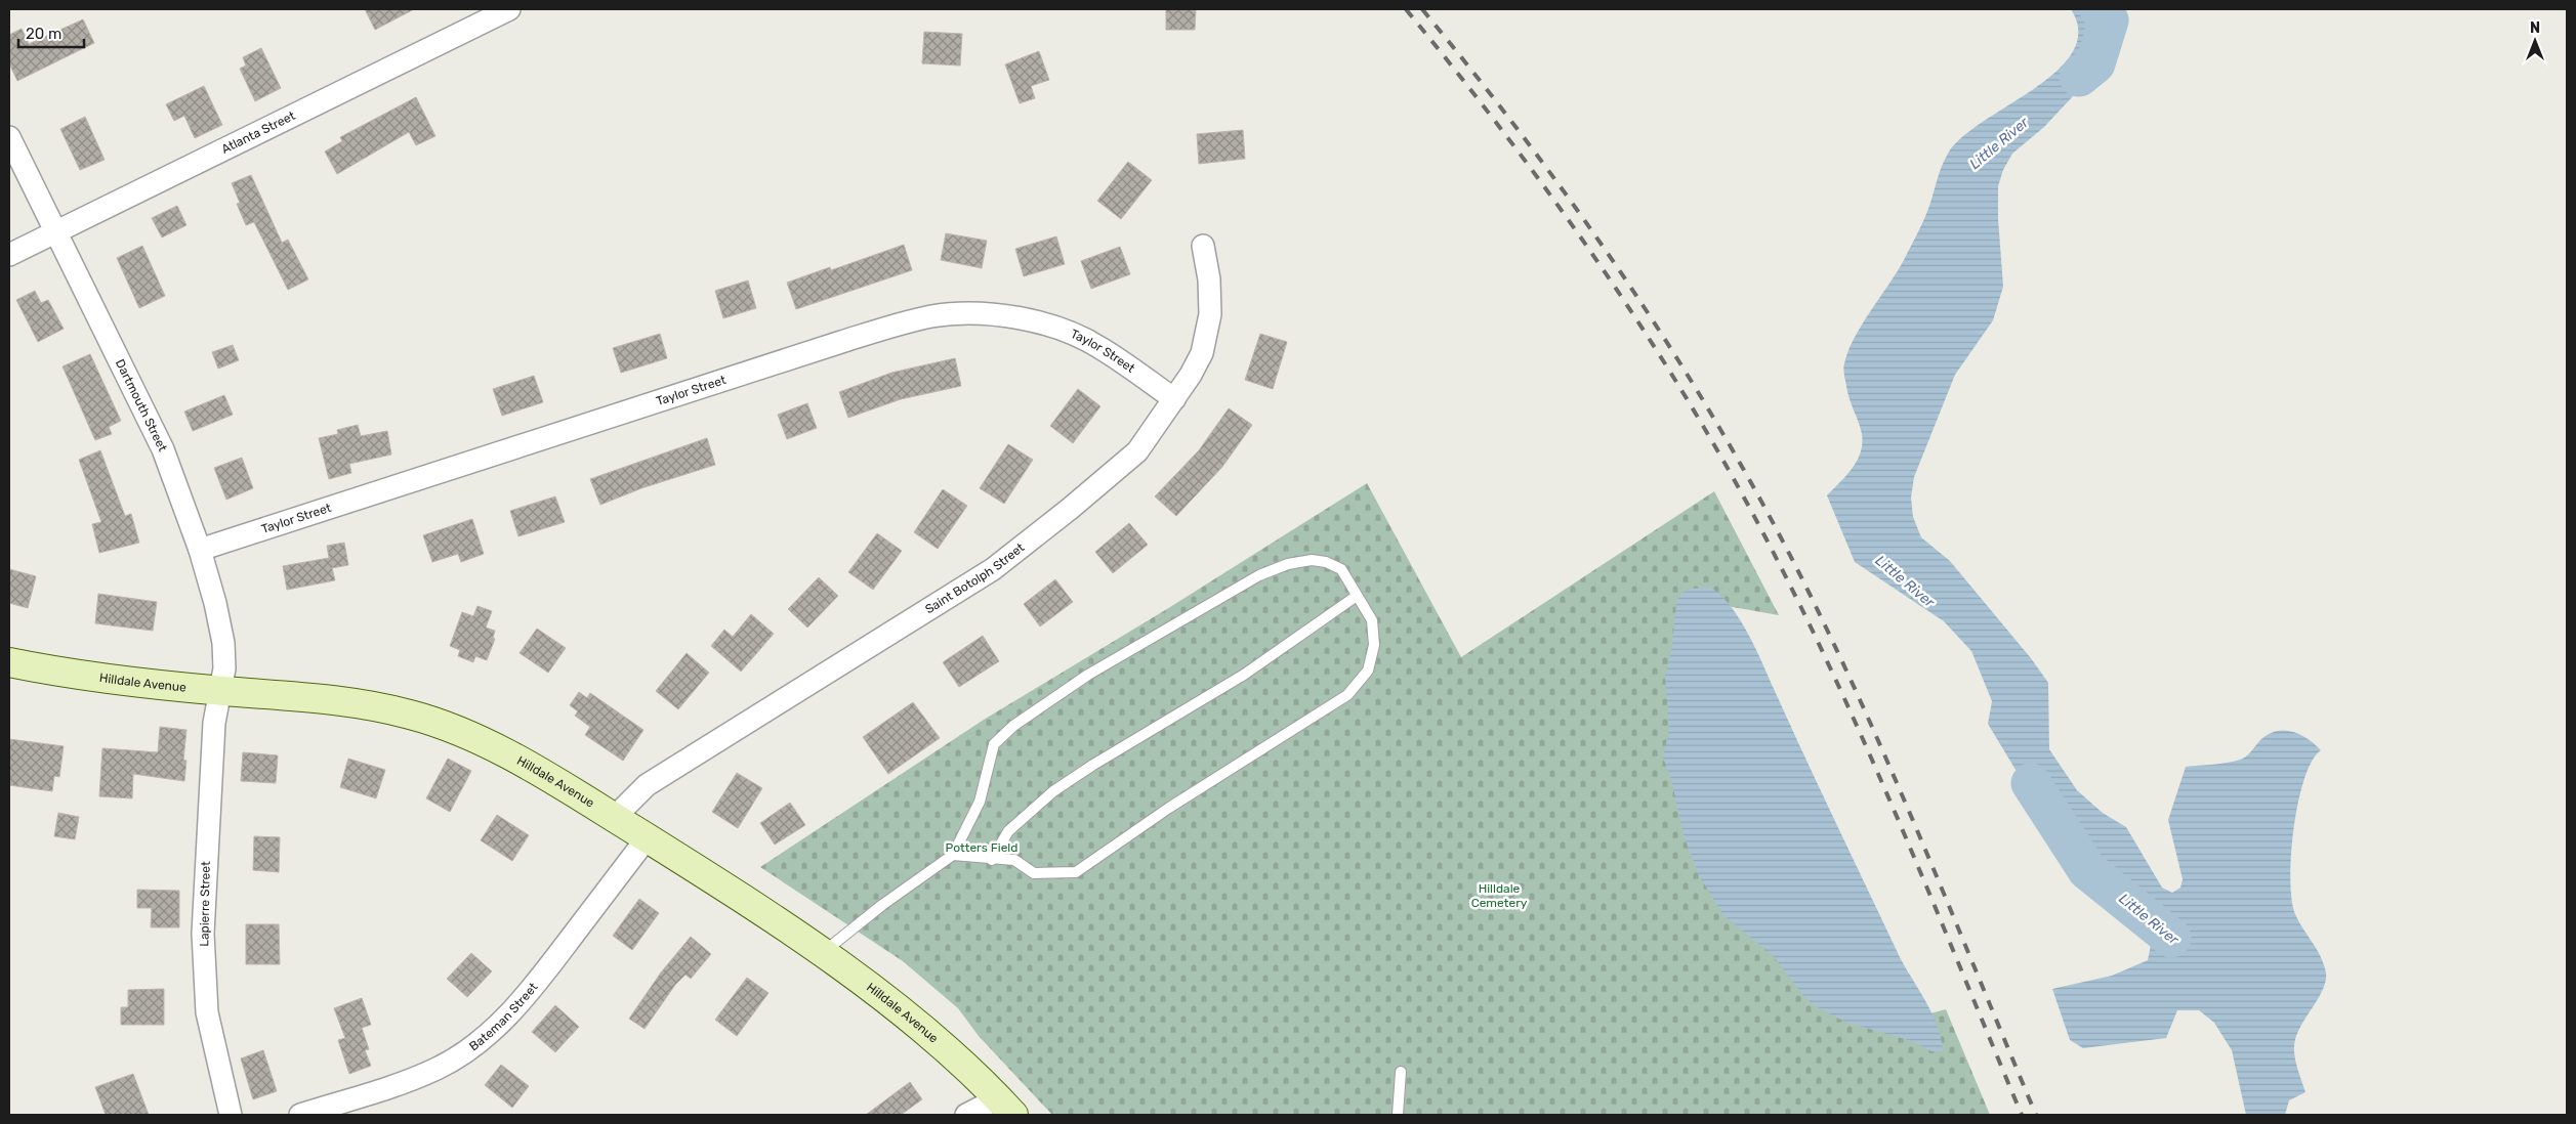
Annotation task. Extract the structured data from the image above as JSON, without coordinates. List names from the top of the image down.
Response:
{
  "streets": {
    "main road": ["Hilldale Avenue"],
    "street": [
      "Atlanta Street",
      "Taylor Street",
      "Dartmouth Street",
      "Saint Botolph Street",
      "Lapierre Street",
      "Bateman Street"
    ]
  },
  "crossings": [
    ["Atlanta Street", "Dartmouth Street"],
    ["Taylor Street", "Dartmouth Street"],
    ["Taylor Street", "Saint Botolph Street"],
    ["Dartmouth Street", "Hilldale Avenue"],
    ["Dartmouth Street", "Lapierre Street"],
    ["Saint Botolph Street", "Hilldale Avenue"],
    ["Hilldale Avenue", "Lapierre Street"],
    ["Hilldale Avenue", "Bateman Street"]
  ],
  "water": ["Little River"],
  "parks": ["Potters Field", "Hilldale Cemetery"],
  "scale_bar": "20 m",
  "north": "top"
}
